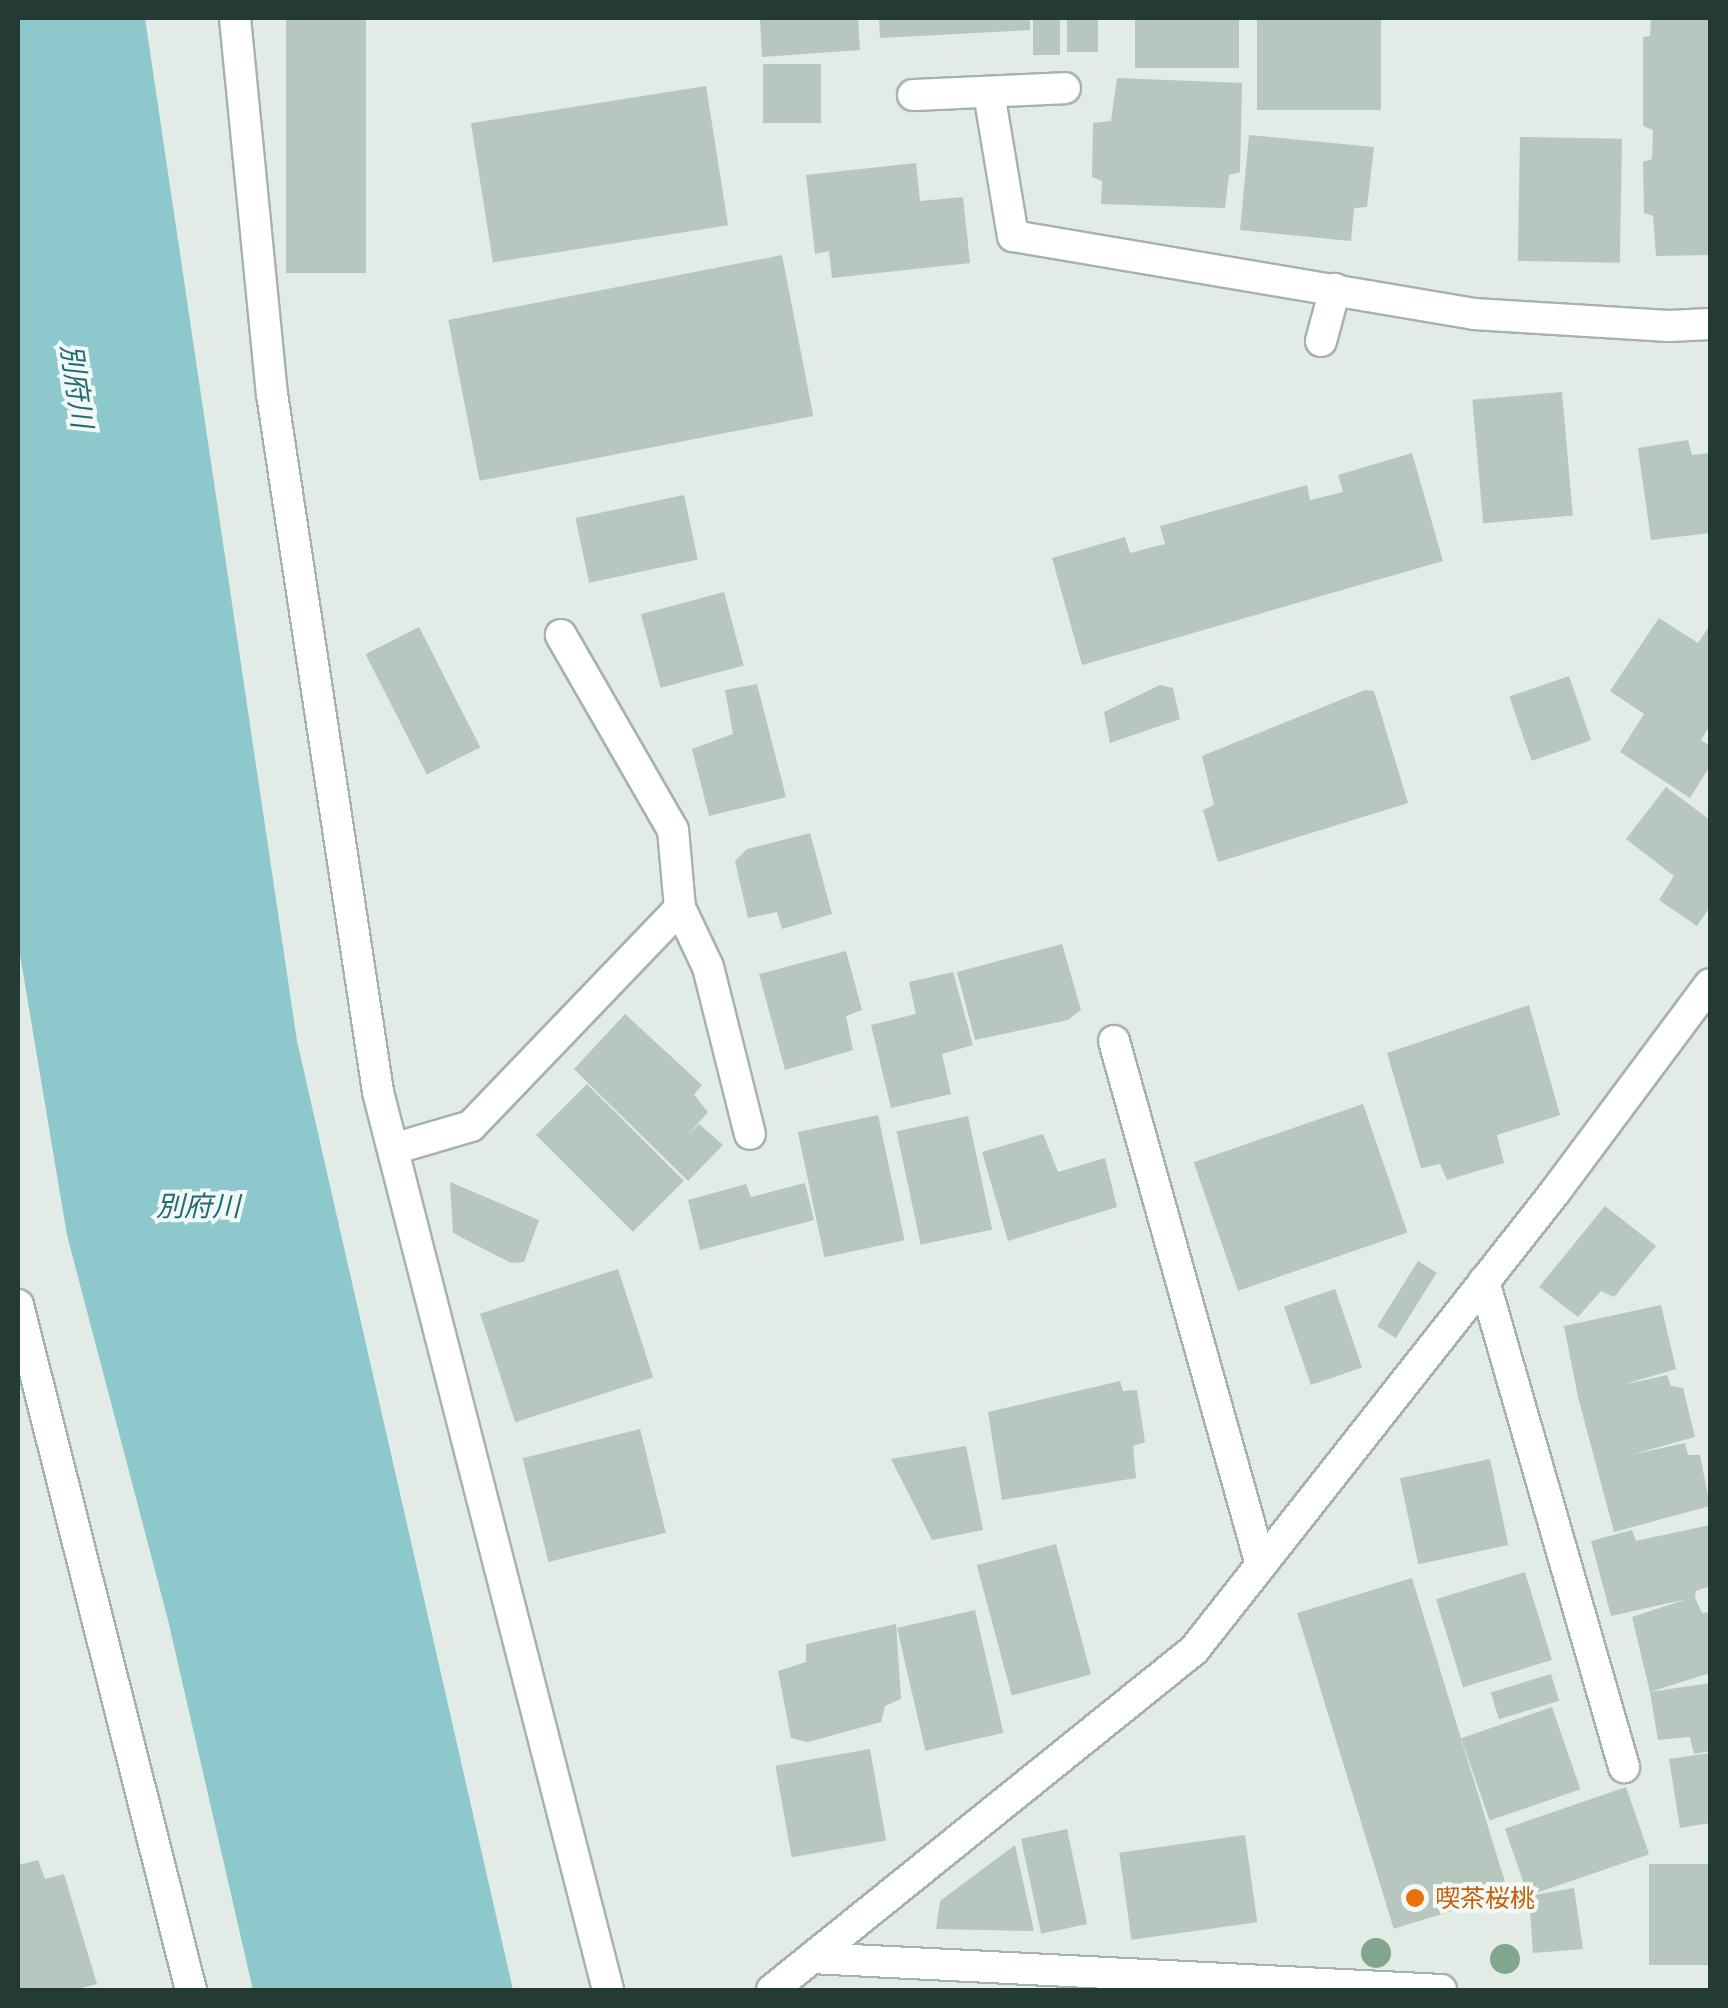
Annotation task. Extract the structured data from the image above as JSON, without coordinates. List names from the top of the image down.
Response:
{
  "water": ["別府川"],
  "places": ["喫茶桜桃"]
}
